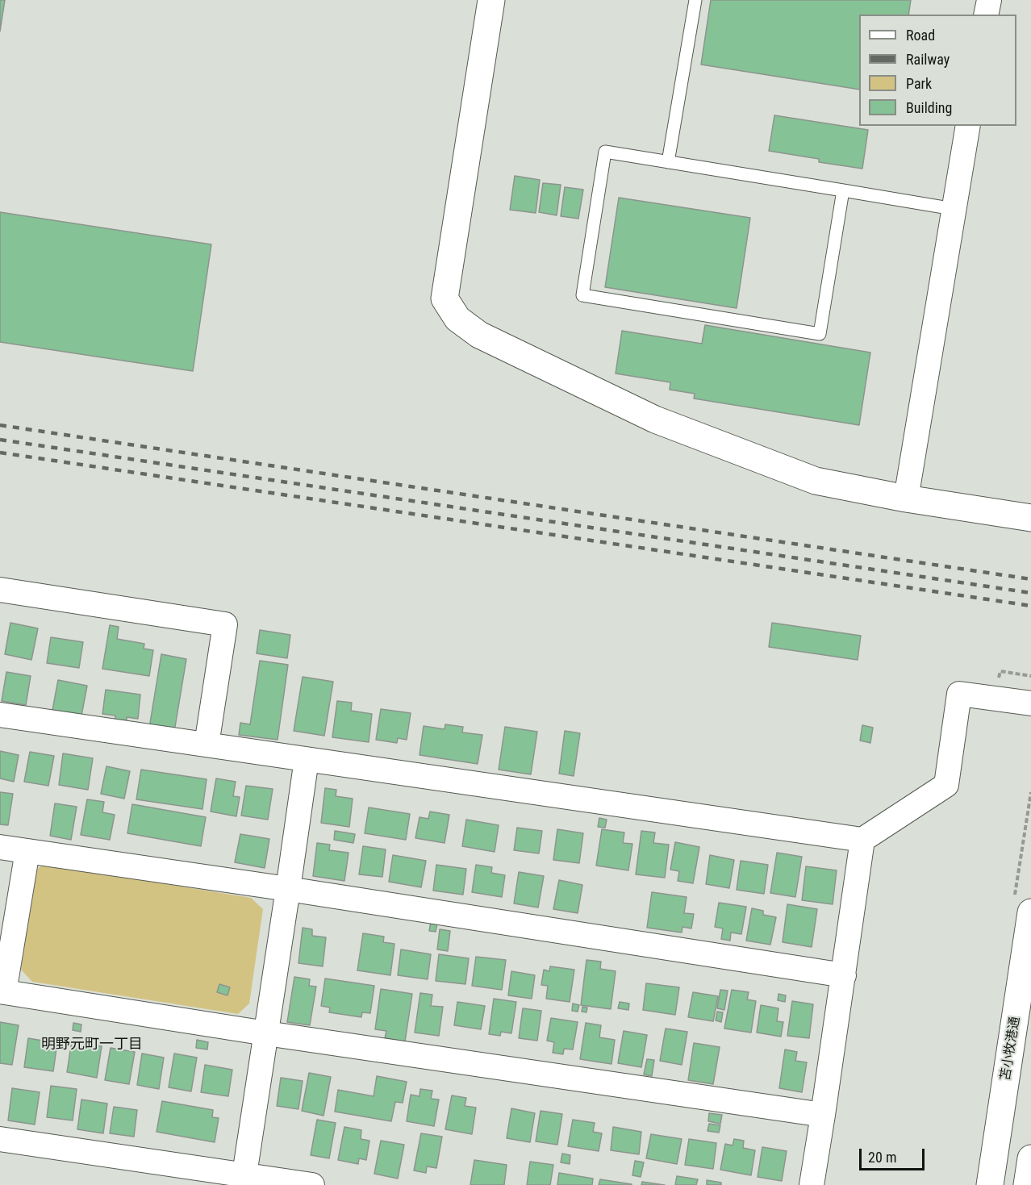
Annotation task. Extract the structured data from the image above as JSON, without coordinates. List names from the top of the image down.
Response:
{
  "streets": {
    "street": ["苫小牧港通"]
  },
  "districts": ["明野元町一丁目"],
  "legend": [
    "Road",
    "Railway",
    "Park",
    "Building"
  ],
  "scale_bar": "20 m"
}
